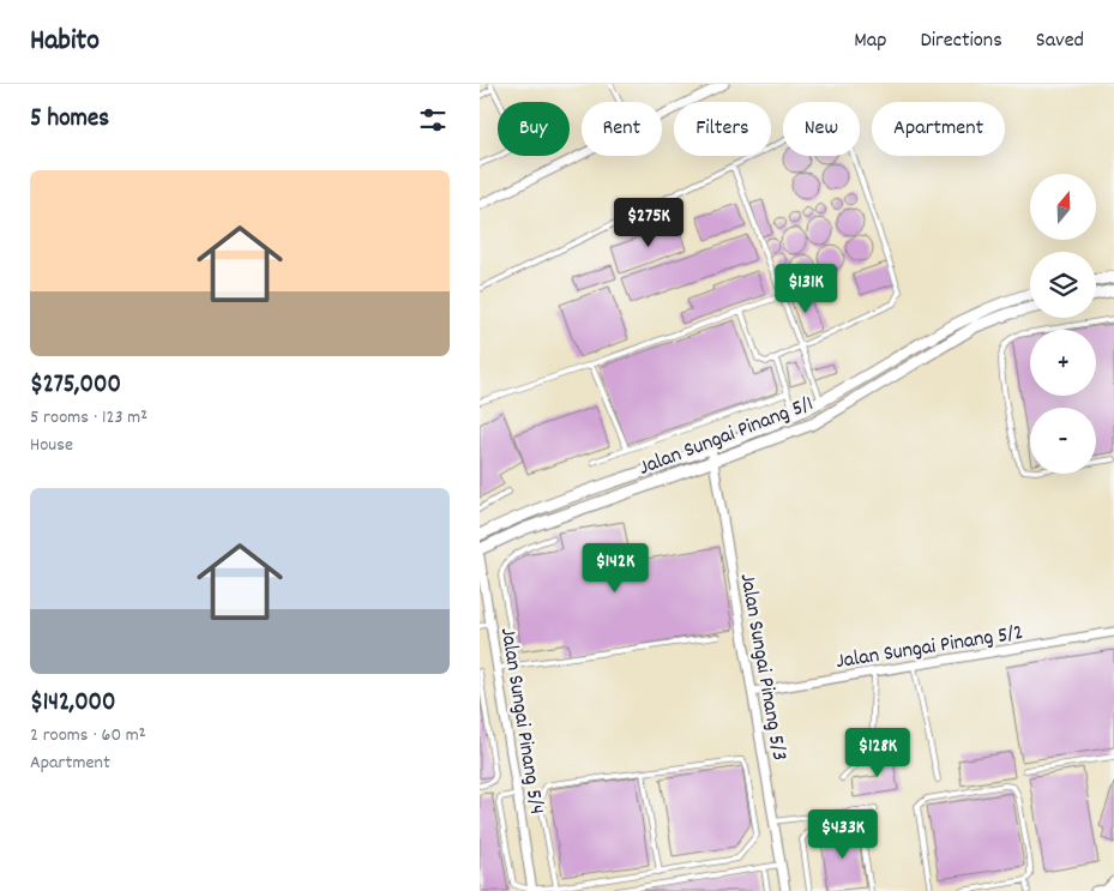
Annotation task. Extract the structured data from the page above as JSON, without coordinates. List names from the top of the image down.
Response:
{
  "streets": {
    "street": [
      "Jalan Sungai Pinang 5/1",
      "Jalan Sungai Pinang 5/2",
      "Jalan Sungai Pinang 5/3",
      "Jalan Sungai Pinang 5/4"
    ]
  },
  "crossings": [
    ["Jalan Sungai Pinang 5/1", "Jalan Sungai Pinang 5/3"],
    ["Jalan Sungai Pinang 5/2", "Jalan Sungai Pinang 5/3"]
  ],
  "north": "top",
  "page": {
    "header": "Habito",
    "nav": ["Map", "Directions", "Saved"],
    "heading": "5 homes",
    "chip": [
      "Buy",
      "Rent",
      "Filters",
      "New",
      "Apartment"
    ],
    "list": [
      {
        "name": "$275,000",
        "note": "5 rooms · 123 m² · House"
      },
      {
        "name": "$142,000",
        "note": "2 rooms · 60 m² · Apartment"
      }
    ],
    "map_buttons": ["+", "−"],
    "price": [
      "$275K",
      "$131K",
      "$142K",
      "$128K",
      "$433K"
    ]
  }
}
